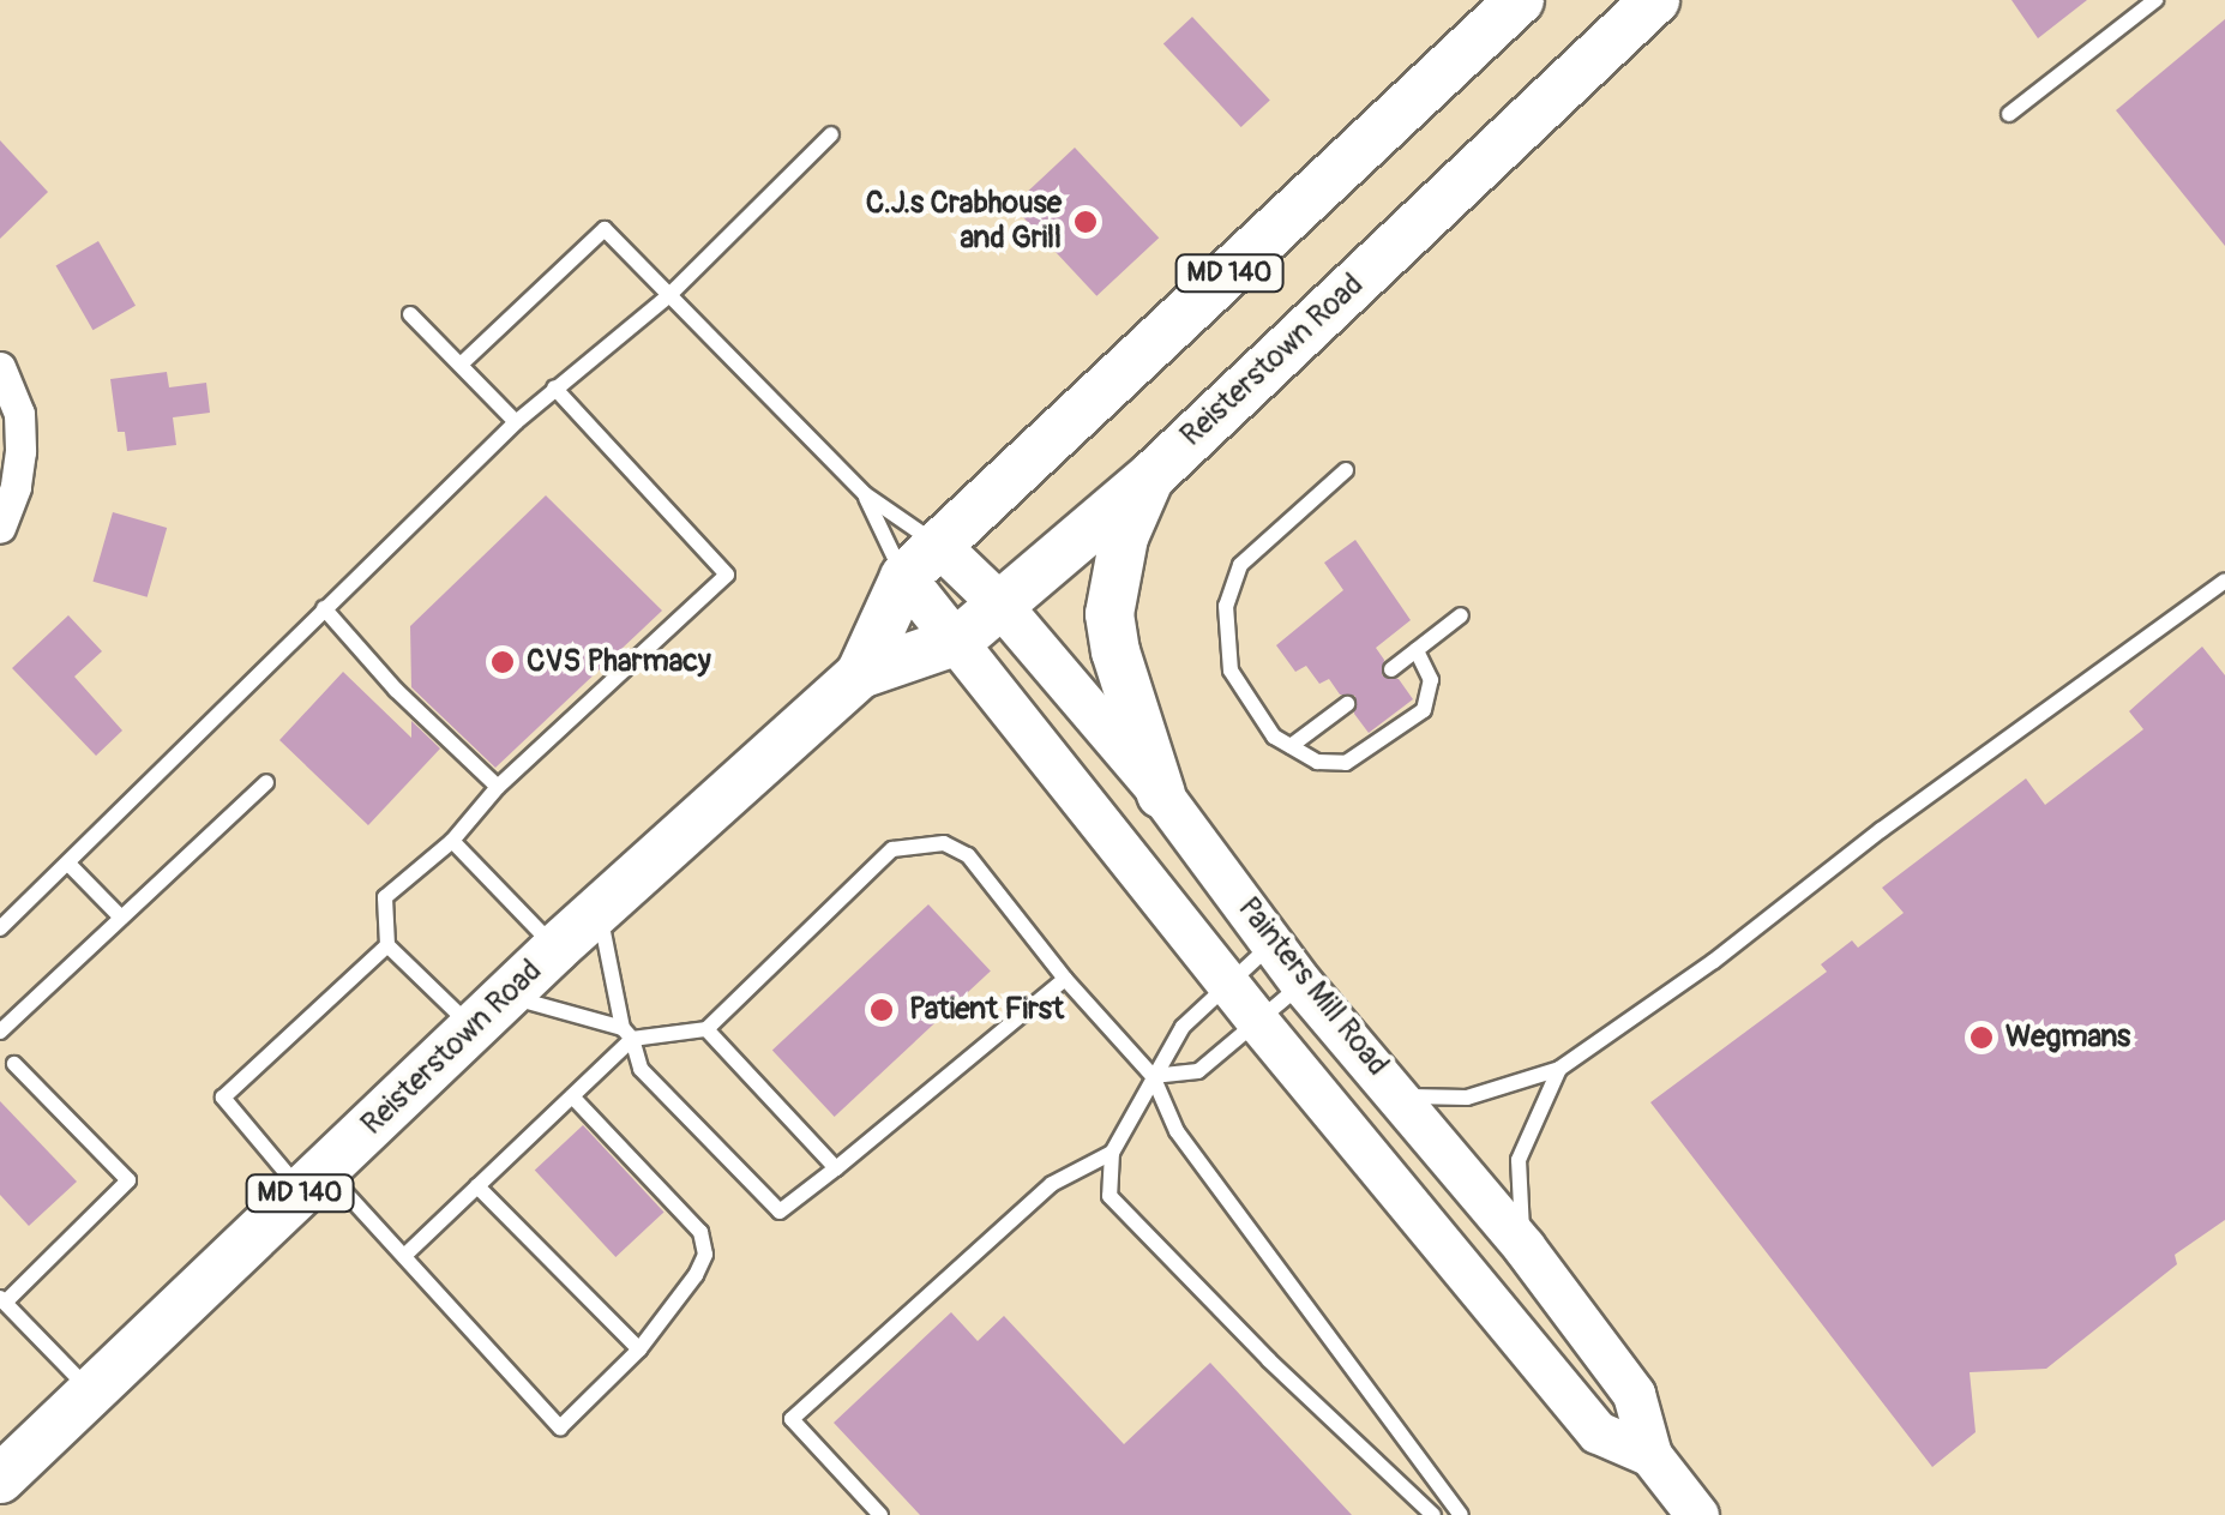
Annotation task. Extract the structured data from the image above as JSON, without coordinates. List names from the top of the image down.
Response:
{
  "streets": {
    "main road": ["MD 140", "Reisterstown Road", "Painters Mill Road"]
  },
  "crossings": [
    ["Reisterstown Road", "Painters Mill Road"]
  ],
  "places": [
    "C.J.s Crabhouse and Grill",
    "CVS Pharmacy",
    "Patient First",
    "Wegmans"
  ]
}
